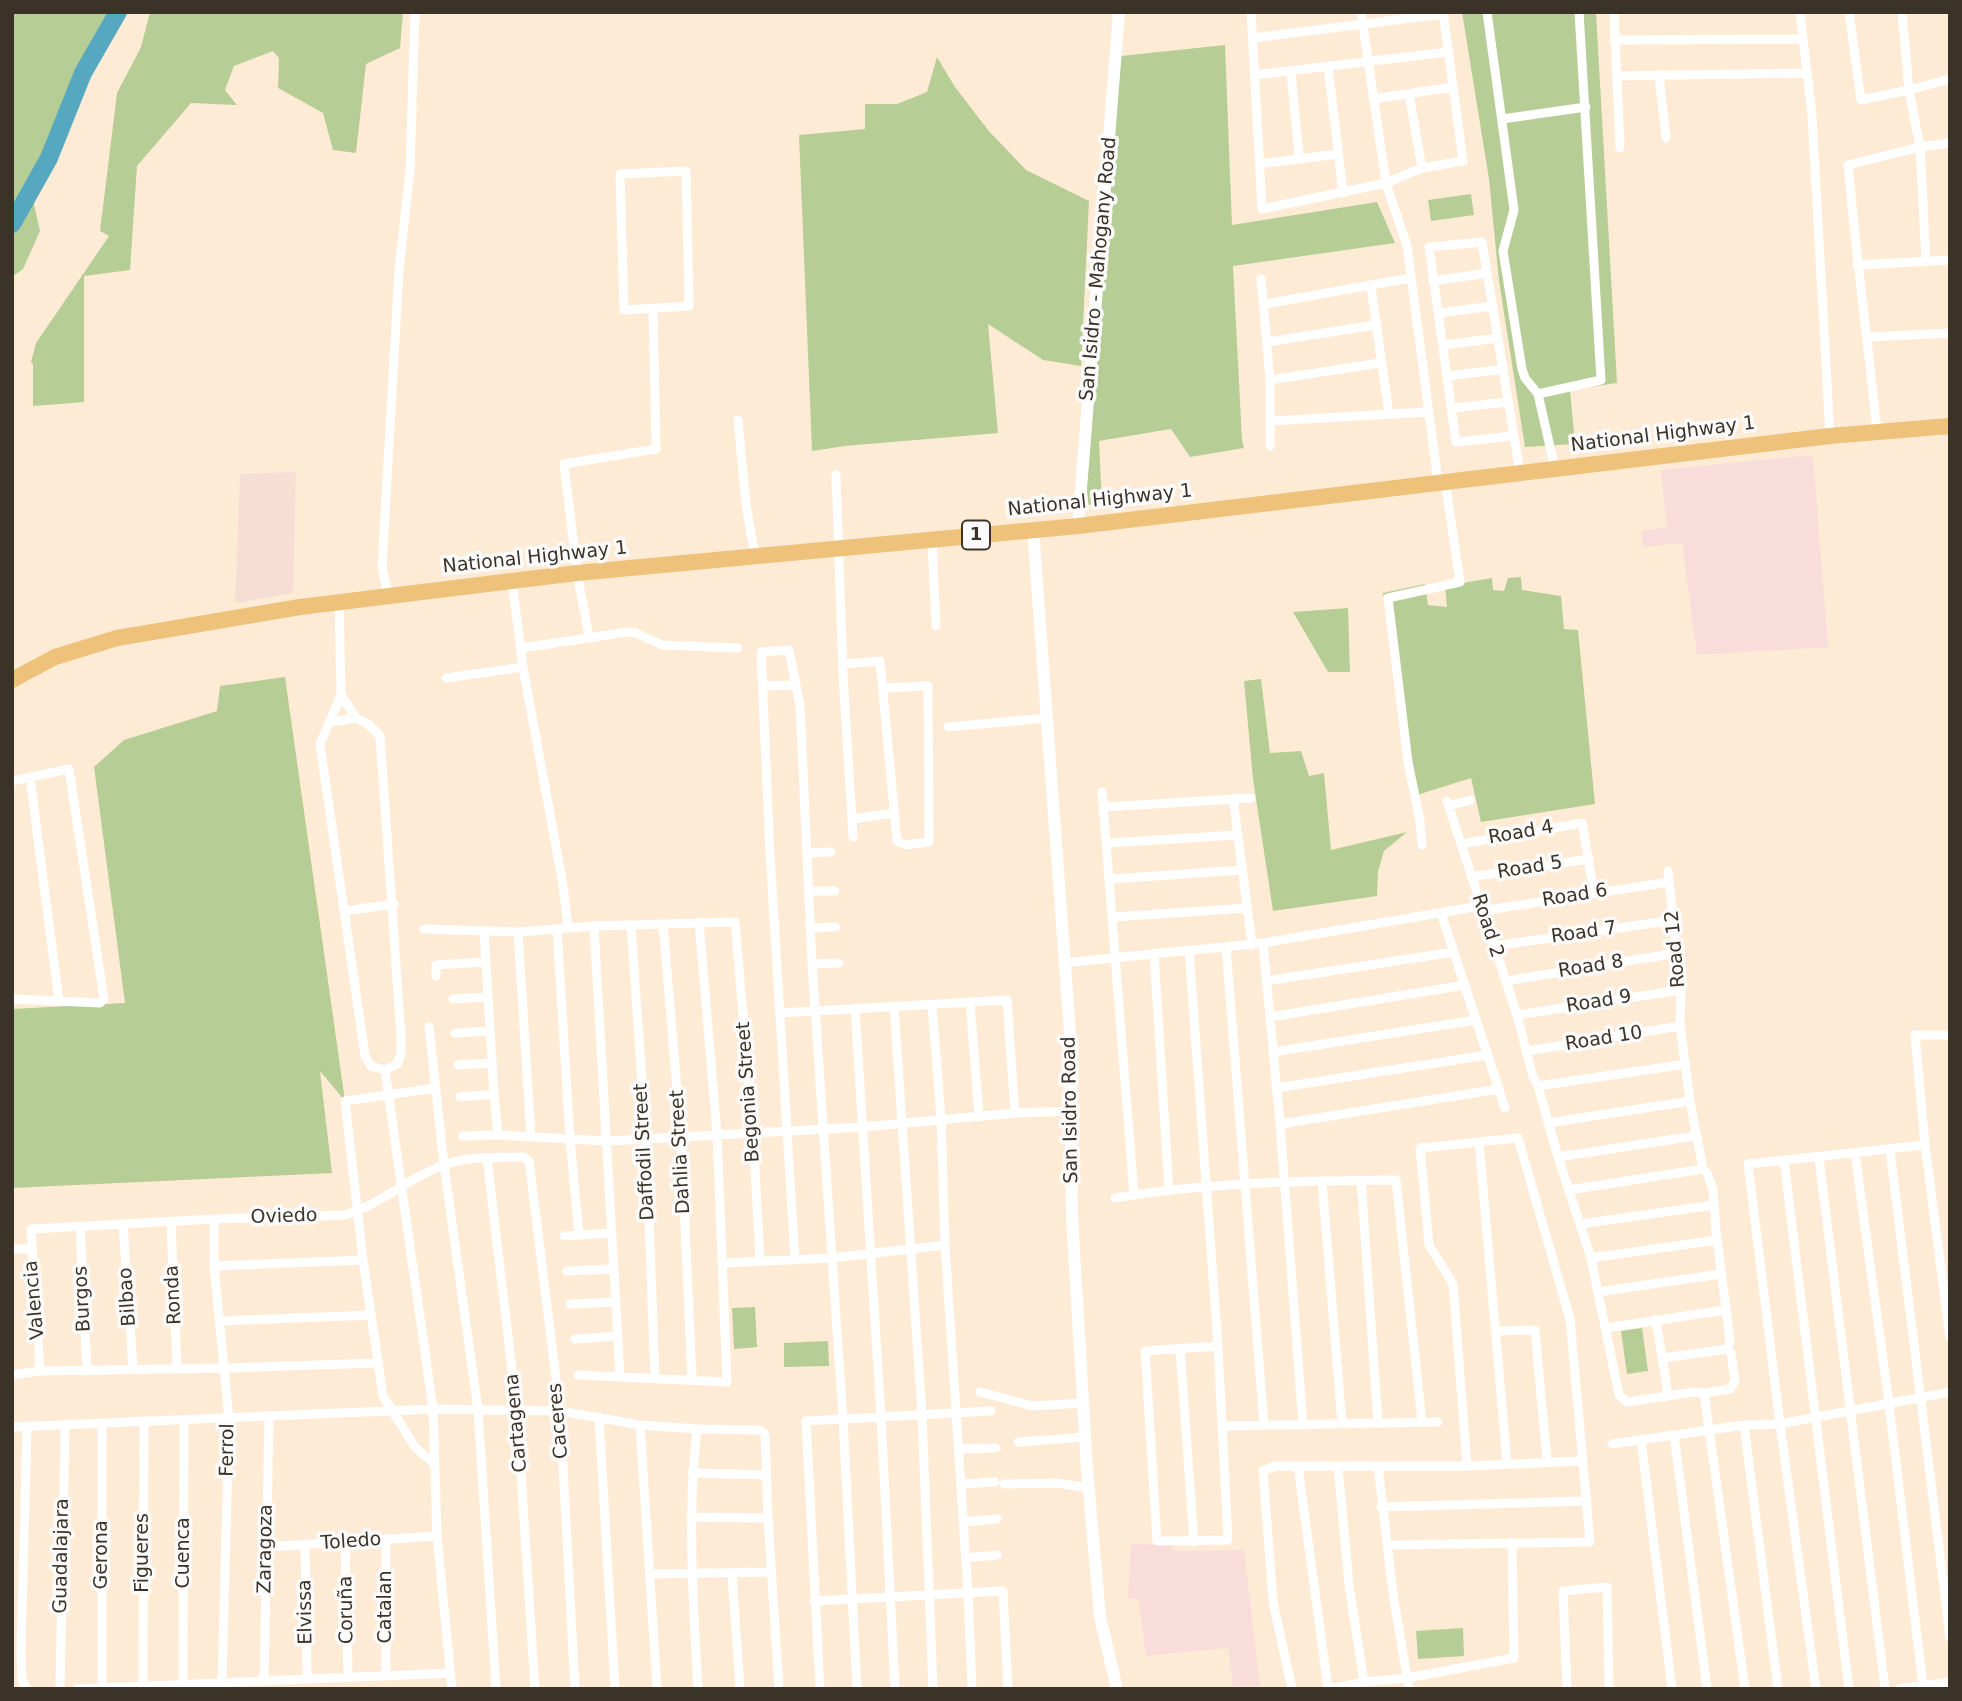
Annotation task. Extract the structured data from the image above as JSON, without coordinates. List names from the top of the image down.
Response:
{
  "streets": {
    "highway": ["National Highway 1", "1"],
    "street": [
      "San Isidro - Mahogany Road",
      "Road 4",
      "Road 5",
      "Road 6",
      "Road 2",
      "Road 7",
      "Road 12",
      "Road 8",
      "Road 9",
      "Road 10",
      "Begonia Street",
      "San Isidro Road",
      "Daffodil Street",
      "Dahlia Street",
      "Oviedo",
      "Ronda",
      "Bilbao",
      "Burgos",
      "Valencia",
      "Caceres",
      "Cartagena",
      "Ferrol",
      "Toledo",
      "Zaragoza",
      "Figueres",
      "Cuenca",
      "Gerona",
      "Guadalajara",
      "Catalan",
      "Coruña",
      "Elvissa"
    ]
  },
  "crossings": [
    ["San Isidro - Mahogany Road", "National Highway 1"],
    ["National Highway 1", "San Isidro Road"],
    ["Road 4", "Road 5"],
    ["Road 4", "Road 2"],
    ["Road 5", "Road 2"],
    ["Road 6", "Road 2"],
    ["Road 6", "Road 12"],
    ["Road 6", "San Isidro Road"],
    ["Road 2", "Road 7"],
    ["Road 2", "Road 8"],
    ["Road 2", "Road 9"],
    ["Road 2", "Road 10"],
    ["Road 7", "Road 12"],
    ["Road 12", "Road 8"],
    ["Road 12", "Road 9"],
    ["Road 12", "Road 10"],
    ["Oviedo", "Ronda"],
    ["Oviedo", "Bilbao"],
    ["Oviedo", "Burgos"],
    ["Oviedo", "Valencia"],
    ["Oviedo", "Caceres"],
    ["Oviedo", "Cartagena"],
    ["Oviedo", "Ferrol"],
    ["Toledo", "Zaragoza"],
    ["Toledo", "Catalan"],
    ["Toledo", "Coruña"],
    ["Toledo", "Elvissa"]
  ]
}
